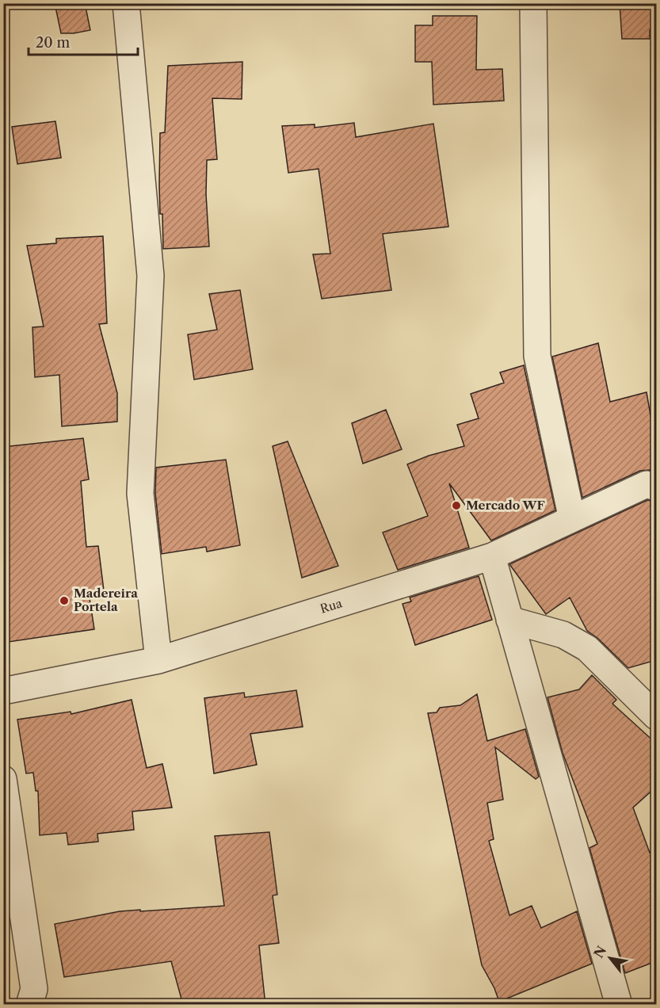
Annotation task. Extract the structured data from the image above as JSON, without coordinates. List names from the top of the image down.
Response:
{
  "streets": {
    "street": ["Rua"]
  },
  "places": ["Mercado WF", "Madereira Portela"],
  "scale_bar": "20 m",
  "north": "top left"
}
